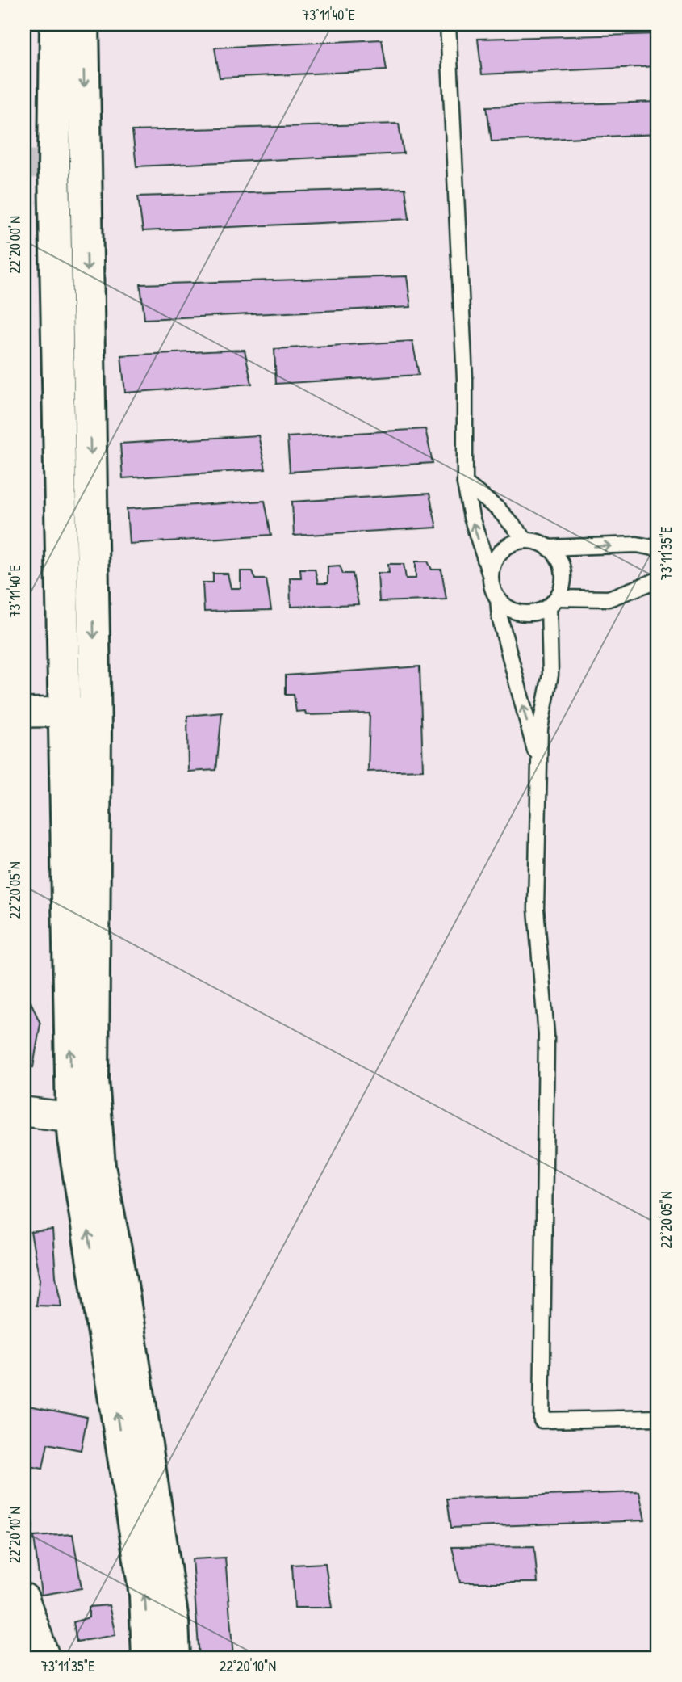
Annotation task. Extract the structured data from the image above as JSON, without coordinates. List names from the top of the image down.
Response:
{
  "coordinates": [
    "73°11'40\"E",
    "22°20'00\"N",
    "73°11'35\"E",
    "22°20'05\"N",
    "22°20'10\"N"
  ]
}
